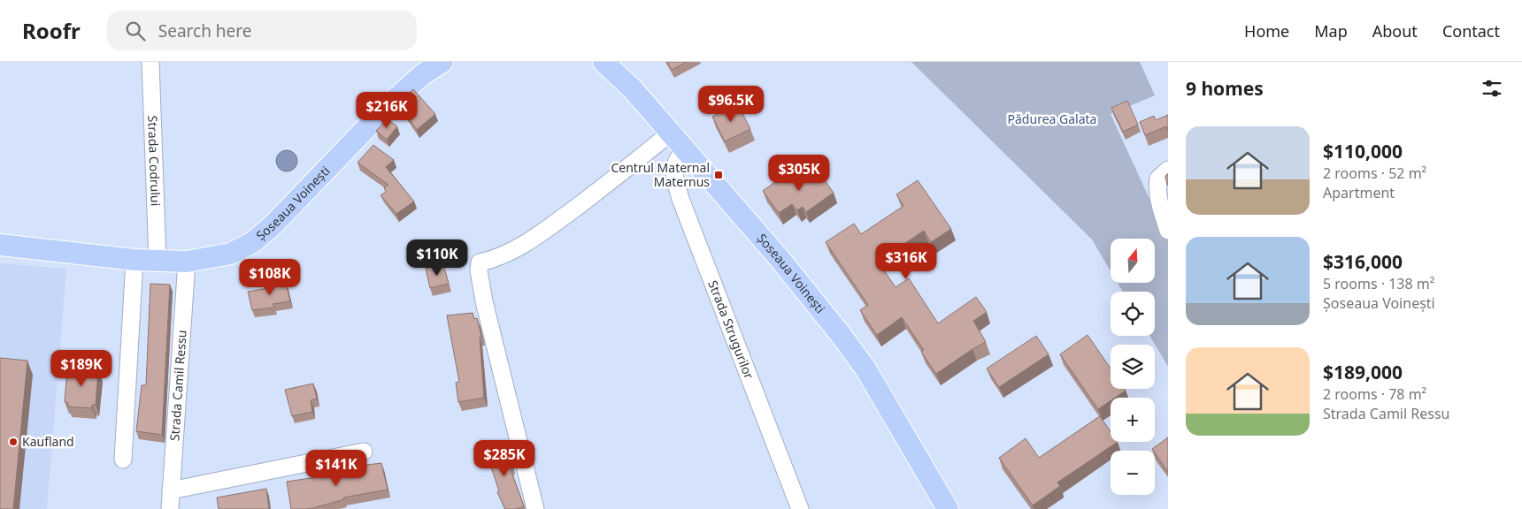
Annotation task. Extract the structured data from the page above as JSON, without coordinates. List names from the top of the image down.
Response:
{
  "streets": {
    "main road": ["Șoseaua Voinești"],
    "street": ["Strada Codrului", "Strada Strugurilor", "Strada Camil Ressu"]
  },
  "crossings": [
    ["Strada Codrului", "Șoseaua Voinești"],
    ["Șoseaua Voinești", "Strada Strugurilor"],
    ["Șoseaua Voinești", "Strada Camil Ressu"]
  ],
  "parks": ["Pădurea Galata"],
  "places": {
    "transit": ["Centrul Maternal Maternus"],
    "other": ["Kaufland"]
  },
  "north": "top",
  "page": {
    "header": "Roofr",
    "search": "Search here",
    "nav": [
      "Home",
      "Map",
      "About",
      "Contact"
    ],
    "heading": "9 homes",
    "price": [
      "$96.5K",
      "$216K",
      "$305K",
      "$110K",
      "$316K",
      "$108K",
      "$189K",
      "$285K",
      "$141K"
    ],
    "list": [
      {
        "name": "$110,000",
        "note": "2 rooms · 52 m² · Apartment"
      },
      {
        "name": "$316,000",
        "note": "5 rooms · 138 m² · Șoseaua Voinești"
      },
      {
        "name": "$189,000",
        "note": "2 rooms · 78 m² · Strada Camil Ressu"
      }
    ],
    "map_buttons": ["+", "−"]
  }
}
